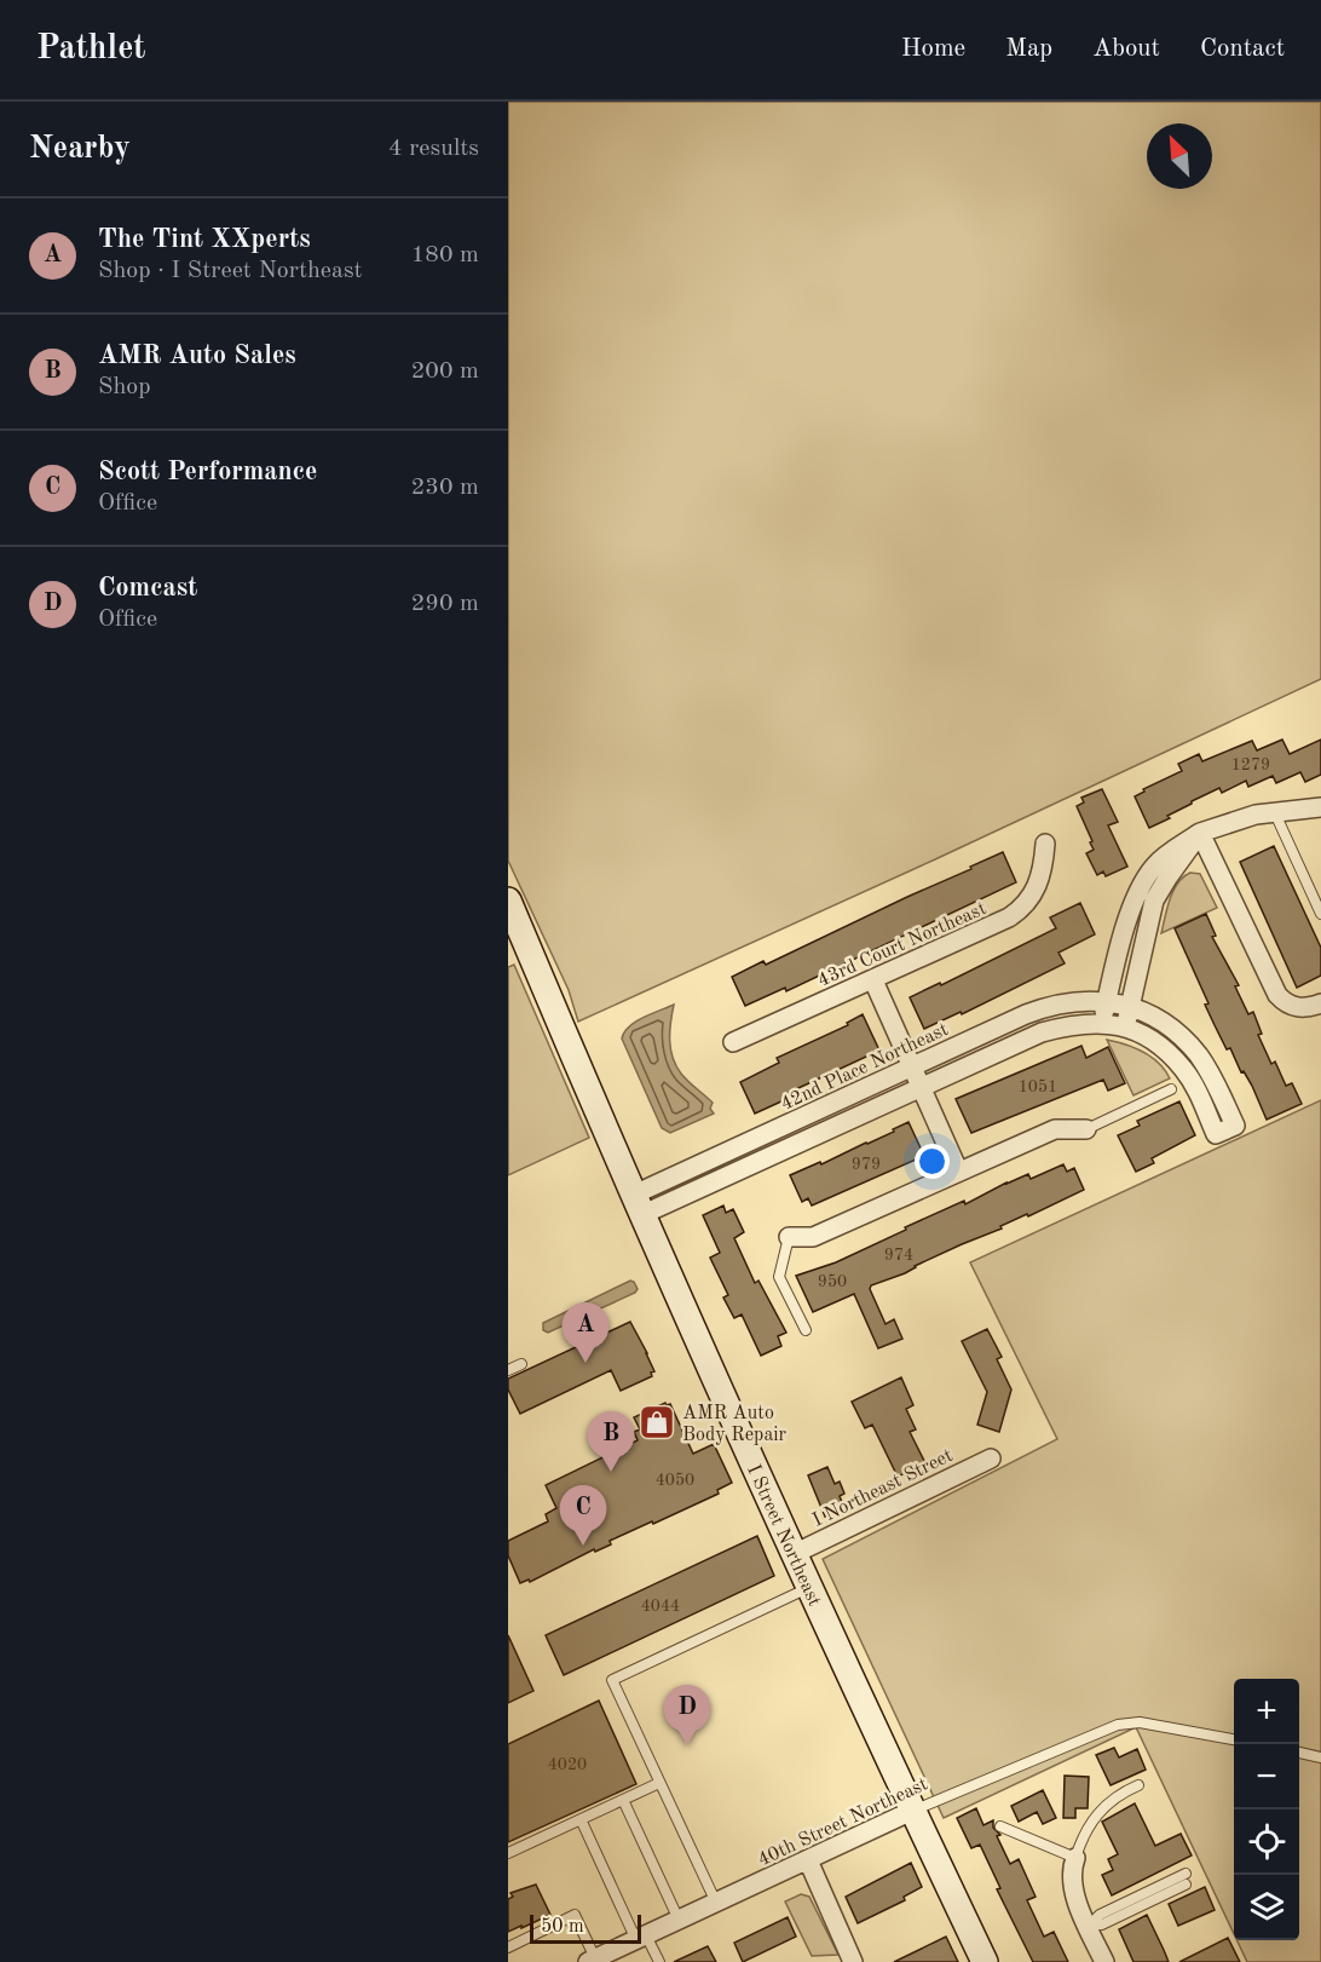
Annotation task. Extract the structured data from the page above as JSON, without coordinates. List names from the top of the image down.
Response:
{
  "streets": {
    "street": [
      "43rd Court Northeast",
      "42nd Place Northeast",
      "I Northeast Street",
      "I Street Northeast",
      "40th Street Northeast"
    ]
  },
  "crossings": [
    ["42nd Place Northeast", "I Street Northeast"],
    ["I Northeast Street", "I Street Northeast"],
    ["I Street Northeast", "40th Street Northeast"]
  ],
  "places": {
    "shop": ["AMR Auto Body Repair"]
  },
  "house_numbers": [
    "1279",
    "1051",
    "979",
    "974",
    "950",
    "4050",
    "4044",
    "4020"
  ],
  "scale_bar": "50 m",
  "north": "top left",
  "page": {
    "header": "Pathlet",
    "nav": [
      "Home",
      "Map",
      "About",
      "Contact"
    ],
    "heading": ["Nearby", "4 results"],
    "list": [
      {
        "mark": "A",
        "name": "The Tint XXperts",
        "note": "Shop · I Street Northeast",
        "value": "180 m"
      },
      {
        "mark": "B",
        "name": "AMR Auto Sales",
        "note": "Shop",
        "value": "200 m"
      },
      {
        "mark": "C",
        "name": "Scott Performance",
        "note": "Office",
        "value": "230 m"
      },
      {
        "mark": "D",
        "name": "Comcast",
        "note": "Office",
        "value": "290 m"
      }
    ],
    "pins": [
      "A",
      "B",
      "C",
      "D"
    ],
    "map_buttons": ["+", "−"],
    "scale": "50 m"
  }
}
